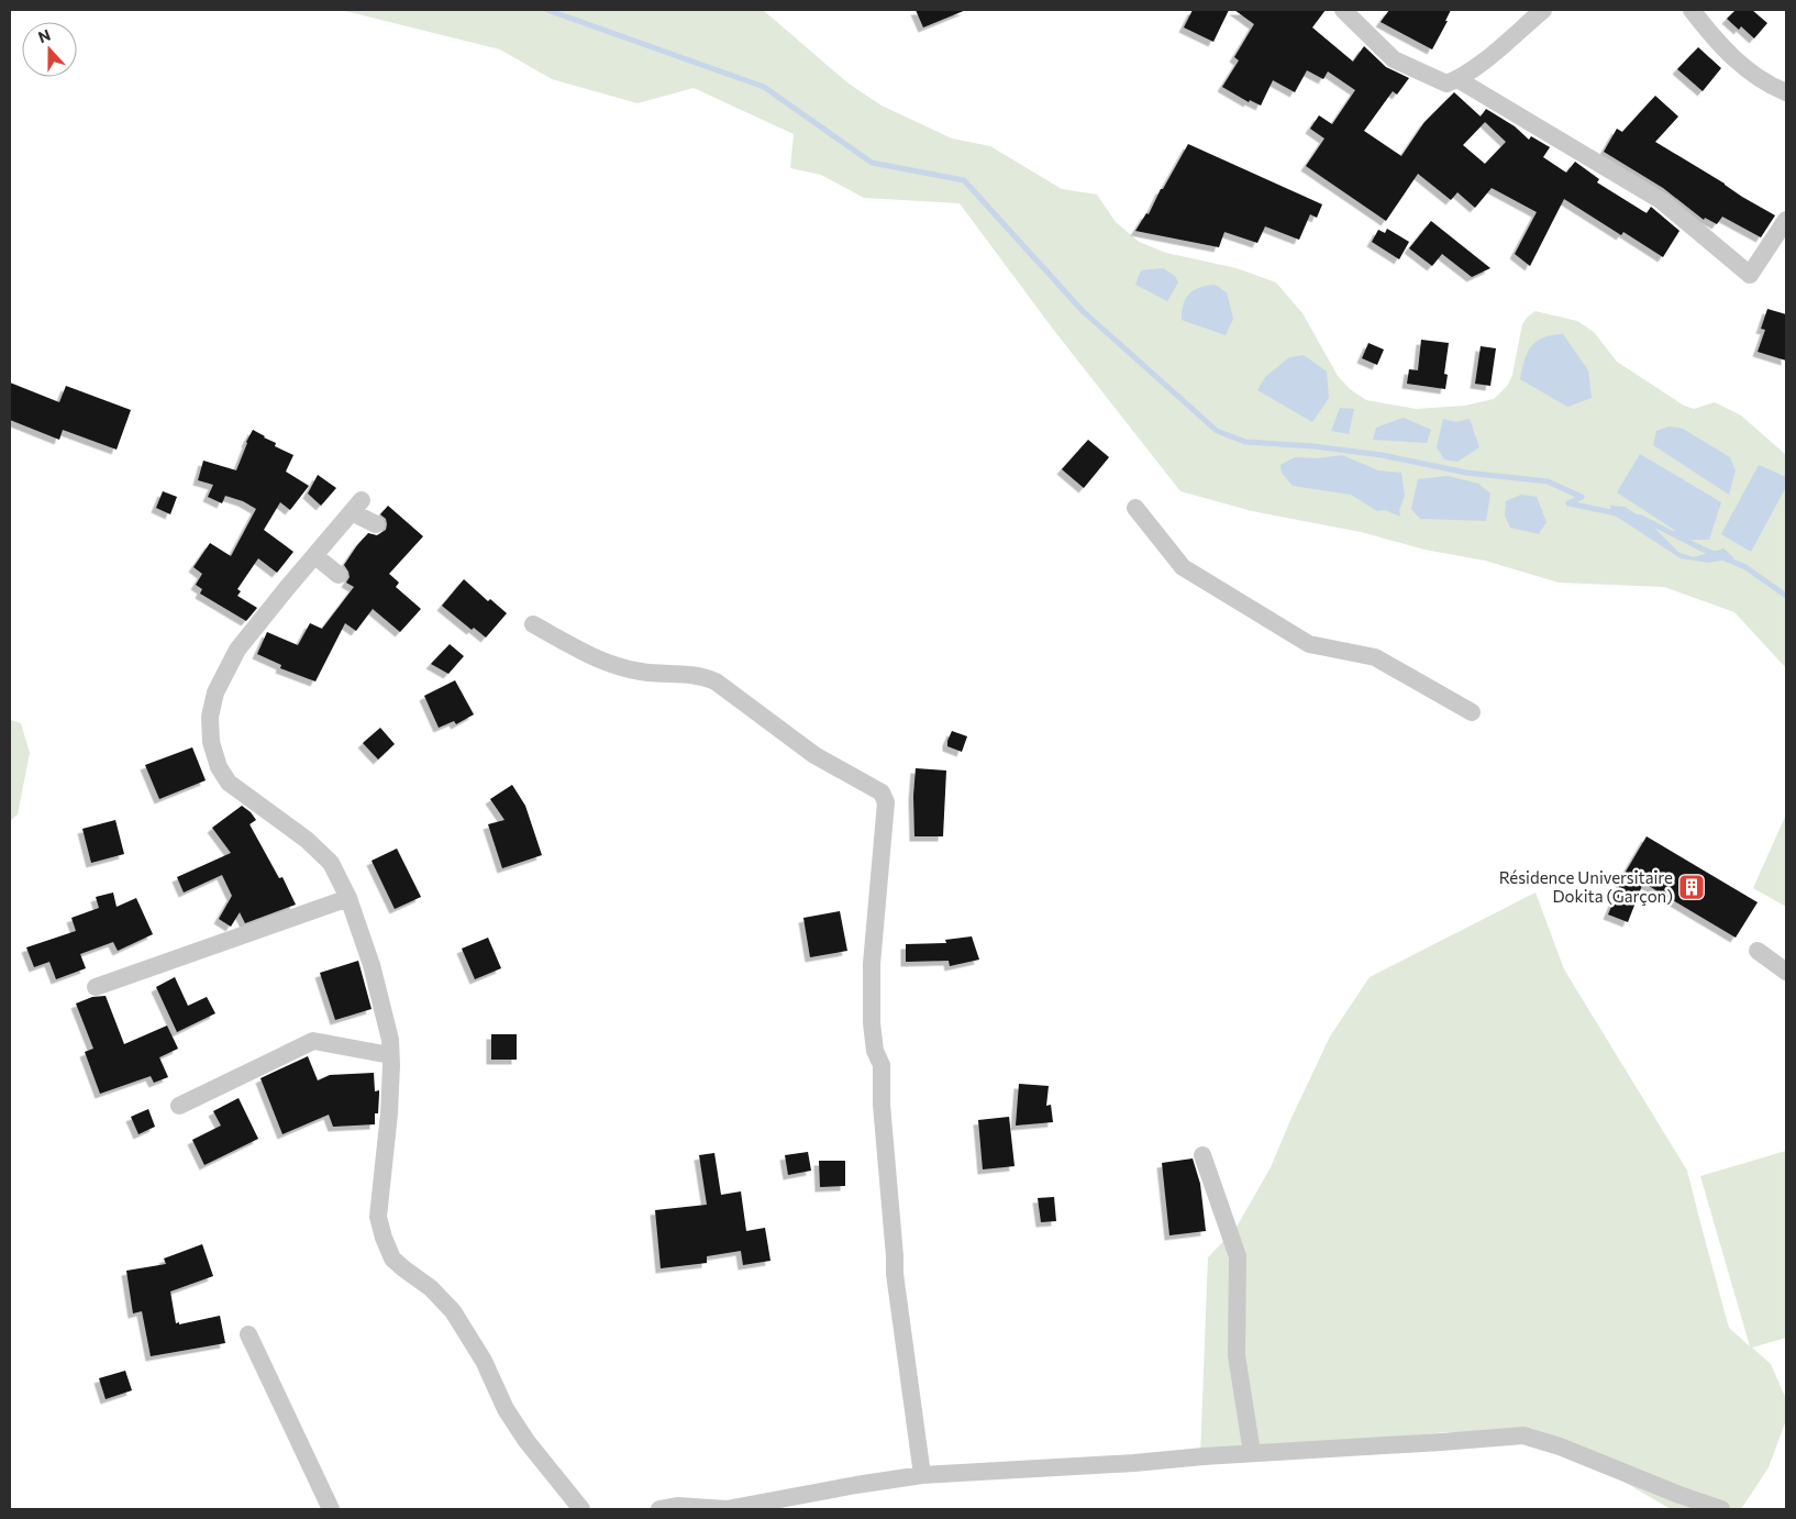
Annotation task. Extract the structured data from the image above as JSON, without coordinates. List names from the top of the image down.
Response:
{
  "places": {
    "building": ["Résidence Universitaire Dokita (Garçon)"]
  },
  "north": "top"
}
